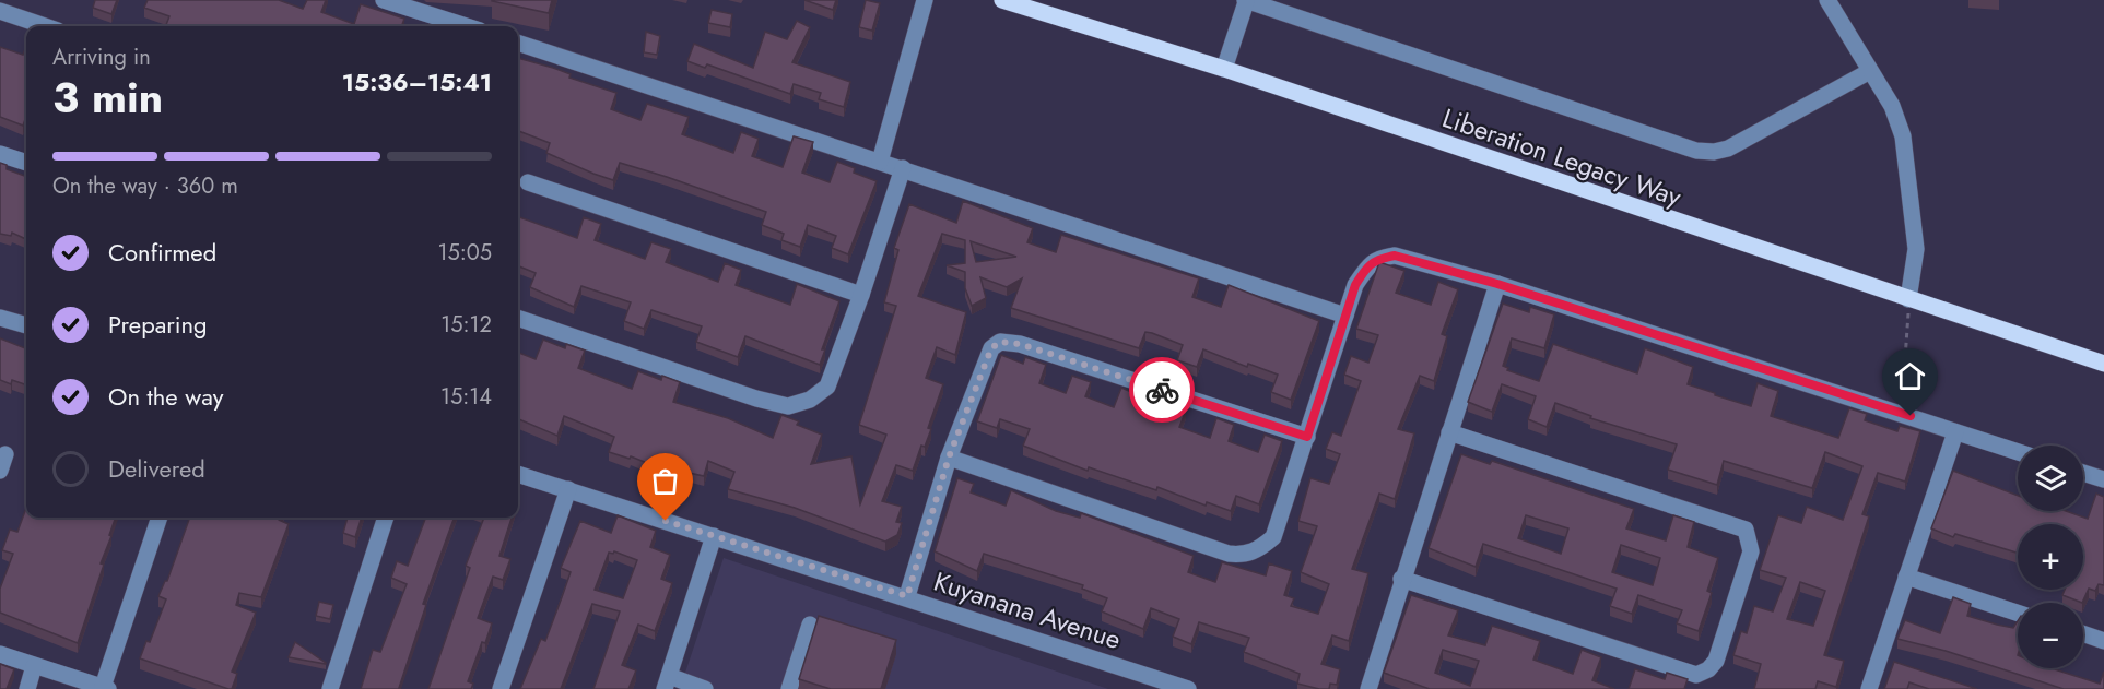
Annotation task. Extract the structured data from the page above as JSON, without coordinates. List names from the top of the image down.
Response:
{
  "streets": {
    "main road": ["Liberation Legacy Way"],
    "street": ["Kuyanana Avenue"]
  },
  "page": {
    "heading": ["3 min", "Arriving in", "15:36–15:41"],
    "bar": "On the way · 360 m",
    "list": [
      ["Confirmed", "15:05"],
      ["Preparing", "15:12"],
      ["On the way", "15:14"],
      "Delivered"
    ],
    "map_buttons": ["+", "−"]
  }
}
